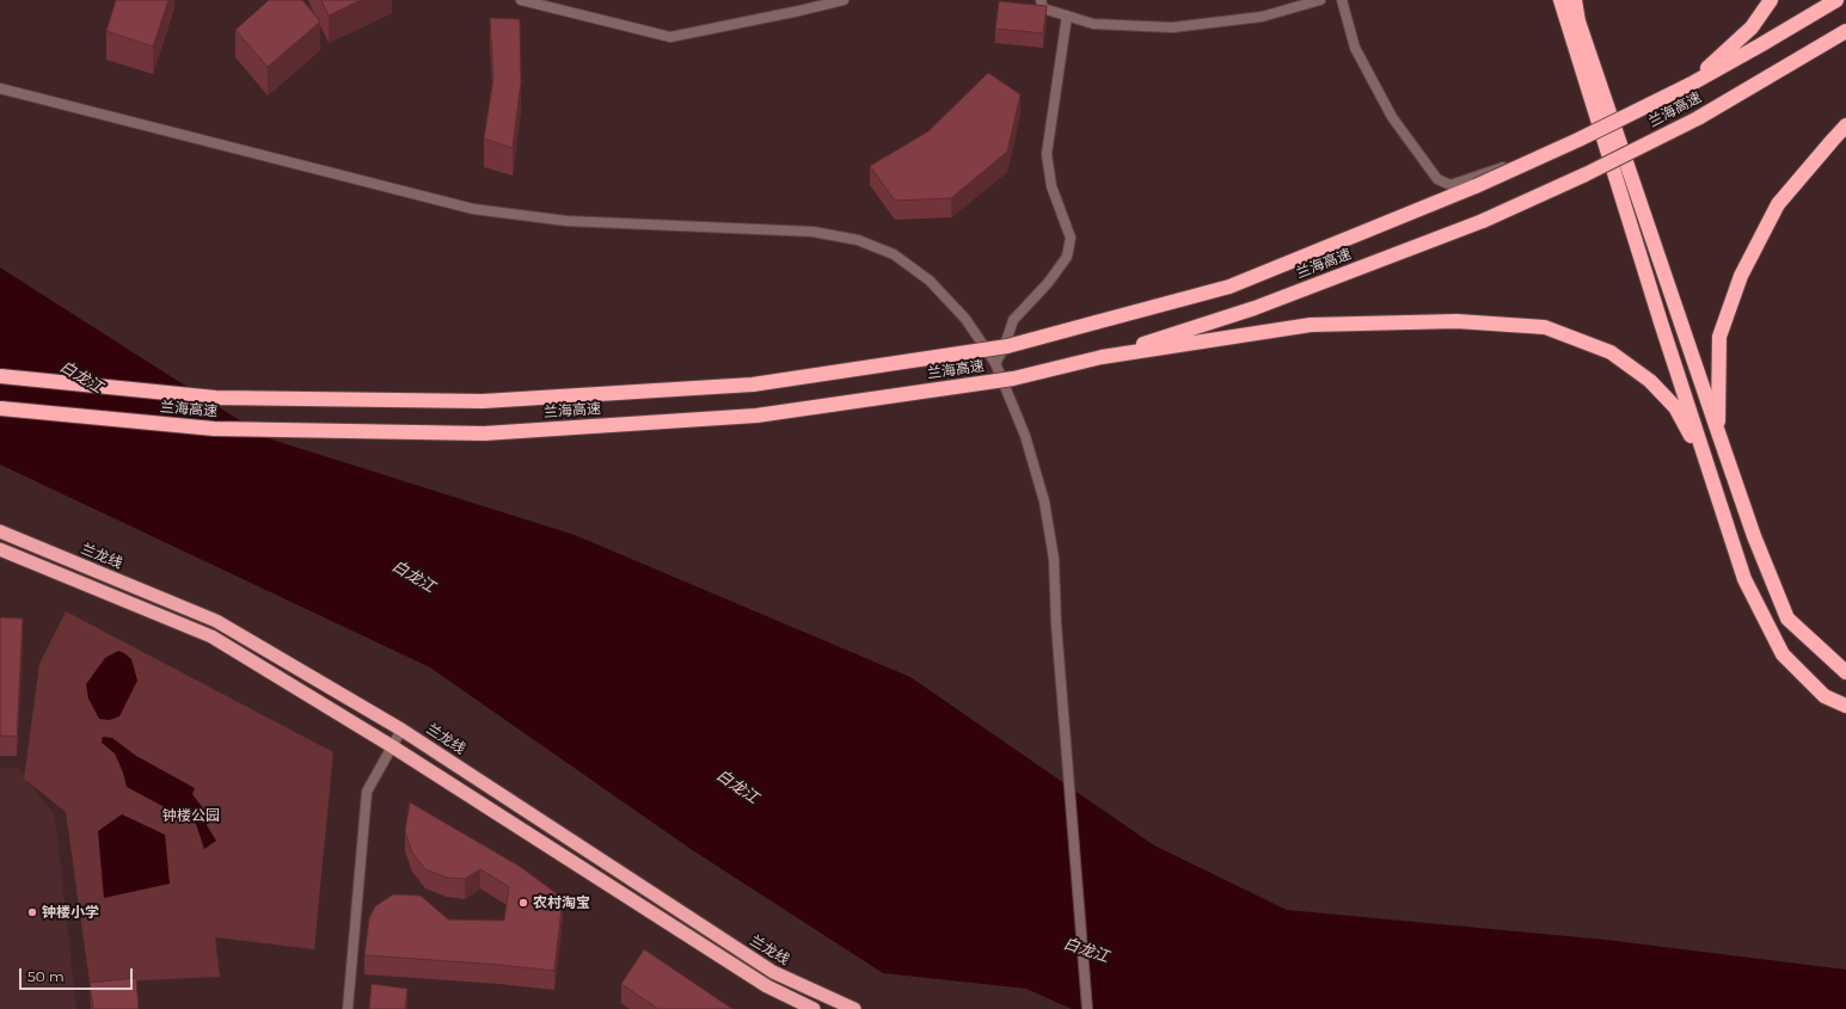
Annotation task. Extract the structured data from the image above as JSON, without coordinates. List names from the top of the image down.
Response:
{
  "streets": {
    "highway": ["兰海高速", "兰龙线"]
  },
  "water": ["白龙江"],
  "parks": ["钟楼公园"],
  "places": ["农村淘宝", "钟楼小学"],
  "scale_bar": "50 m"
}
